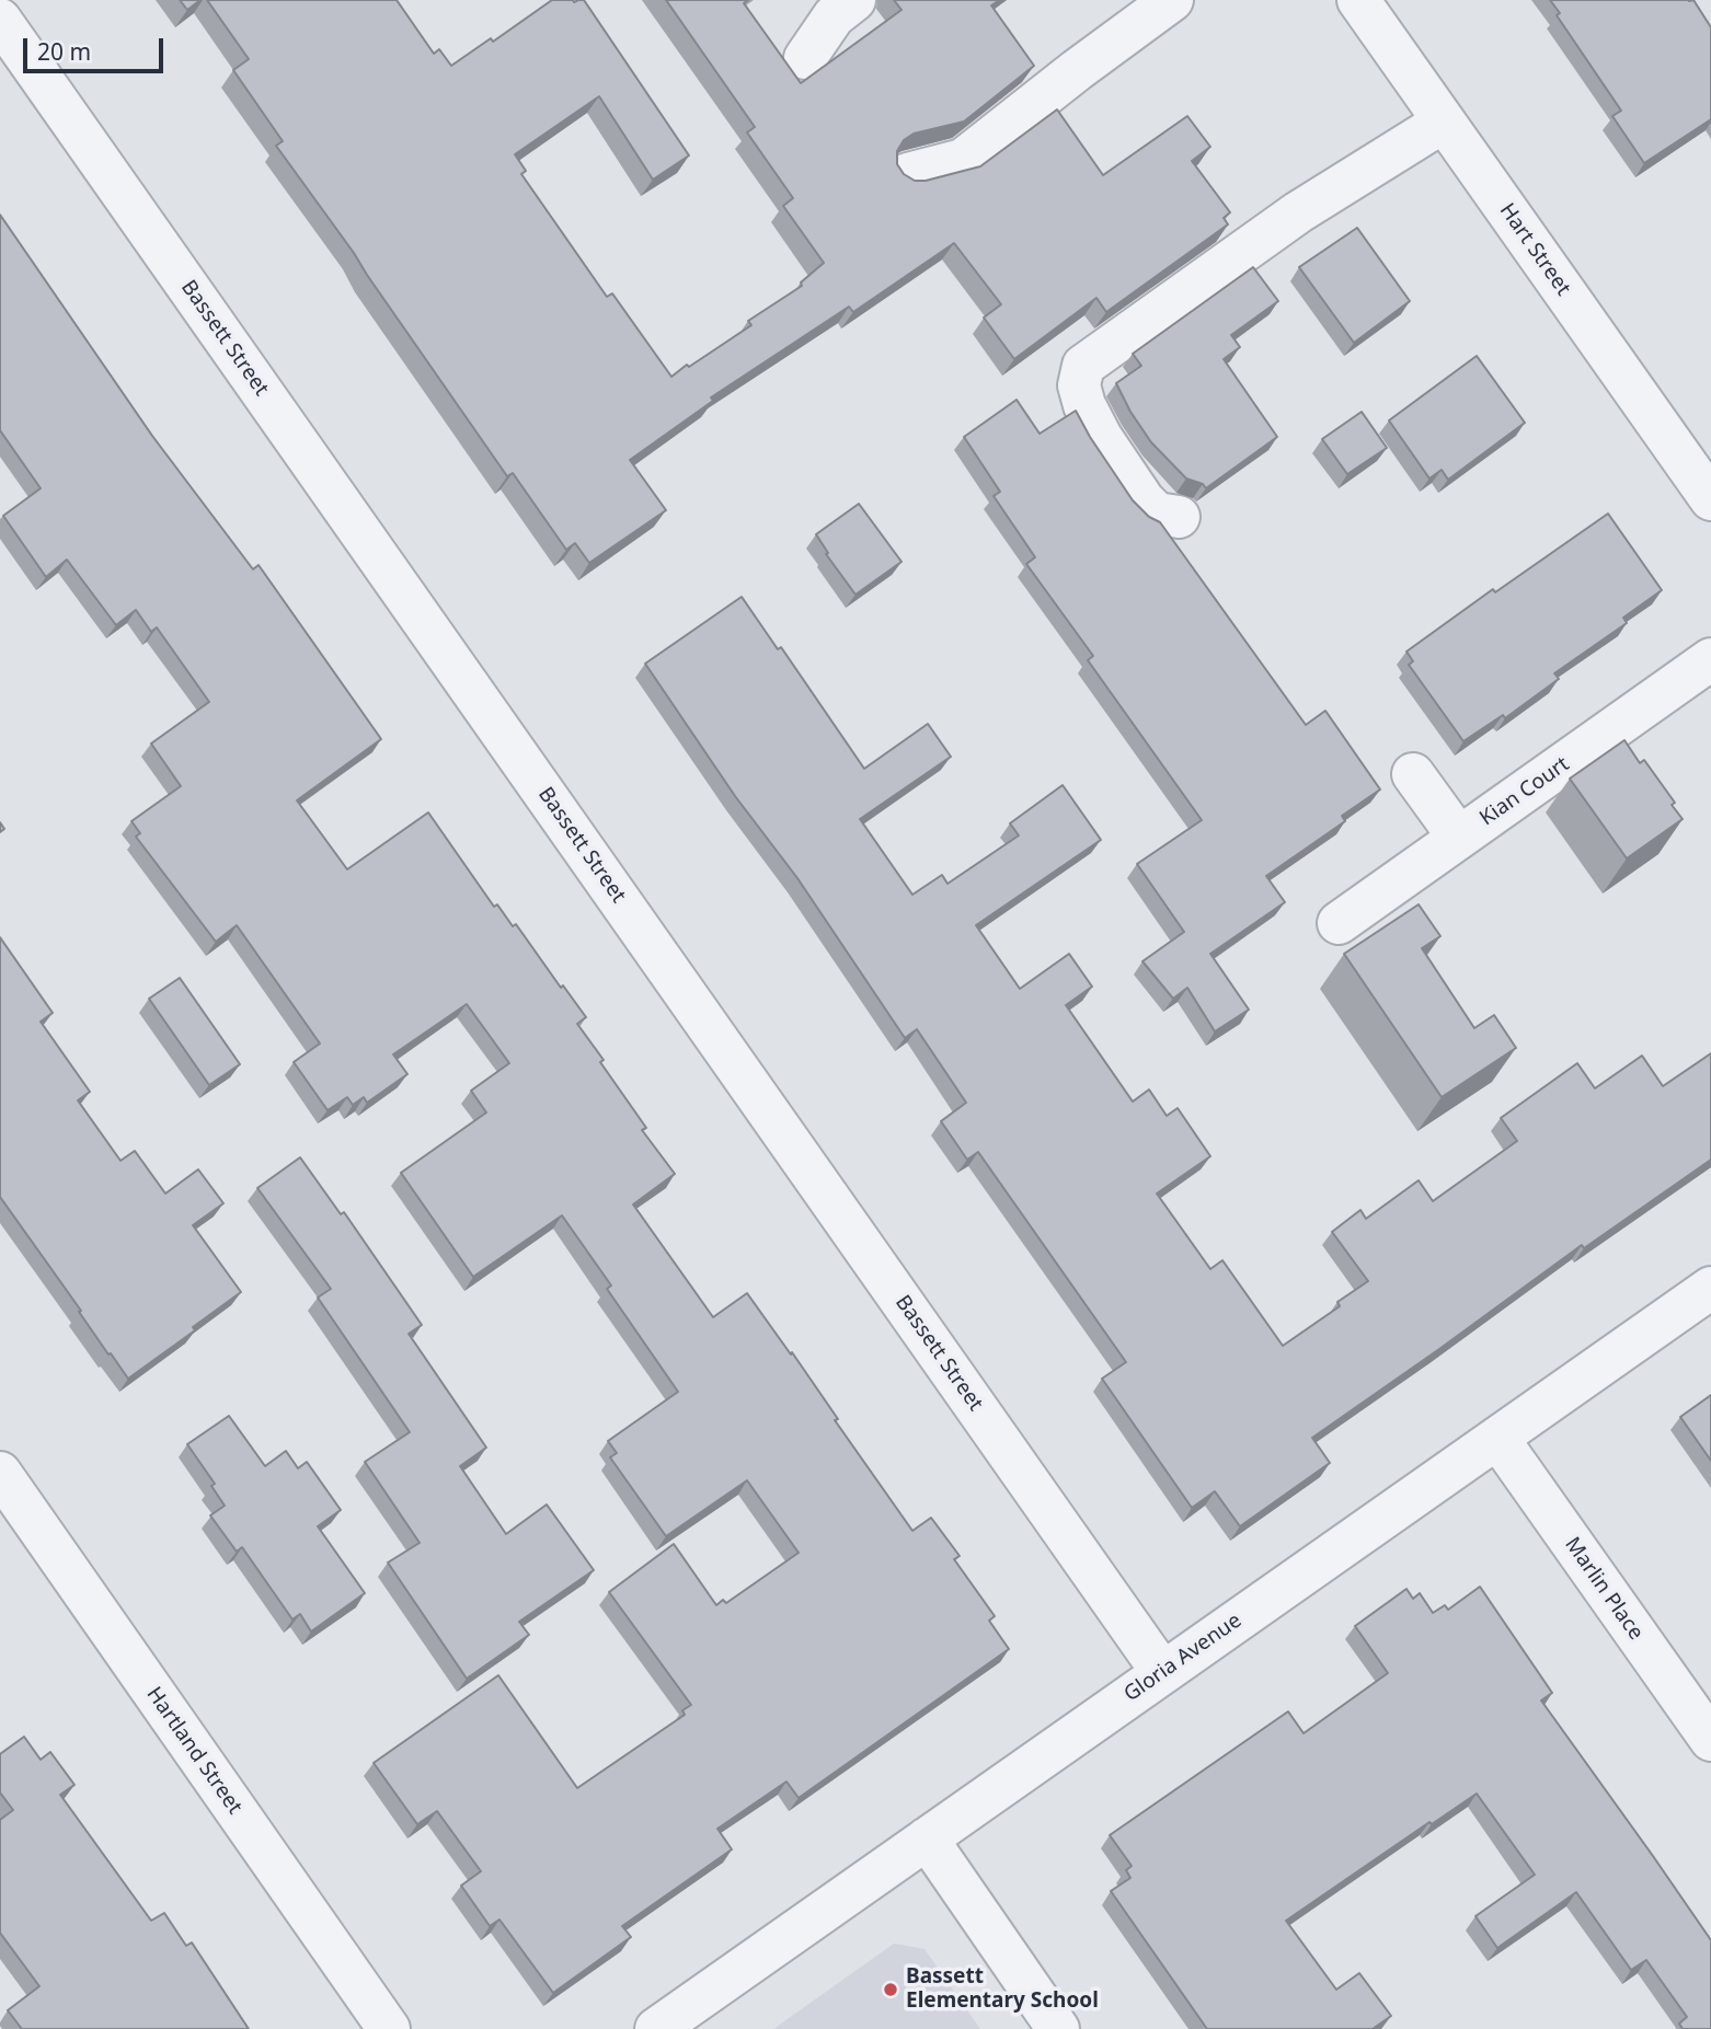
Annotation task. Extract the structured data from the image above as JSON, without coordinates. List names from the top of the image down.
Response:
{
  "streets": {
    "street": [
      "Hart Street",
      "Bassett Street",
      "Kian Court",
      "Marlin Place",
      "Gloria Avenue",
      "Hartland Street"
    ]
  },
  "crossings": [
    ["Bassett Street", "Gloria Avenue"],
    ["Marlin Place", "Gloria Avenue"]
  ],
  "places": ["Bassett Elementary School"],
  "scale_bar": "20 m"
}
